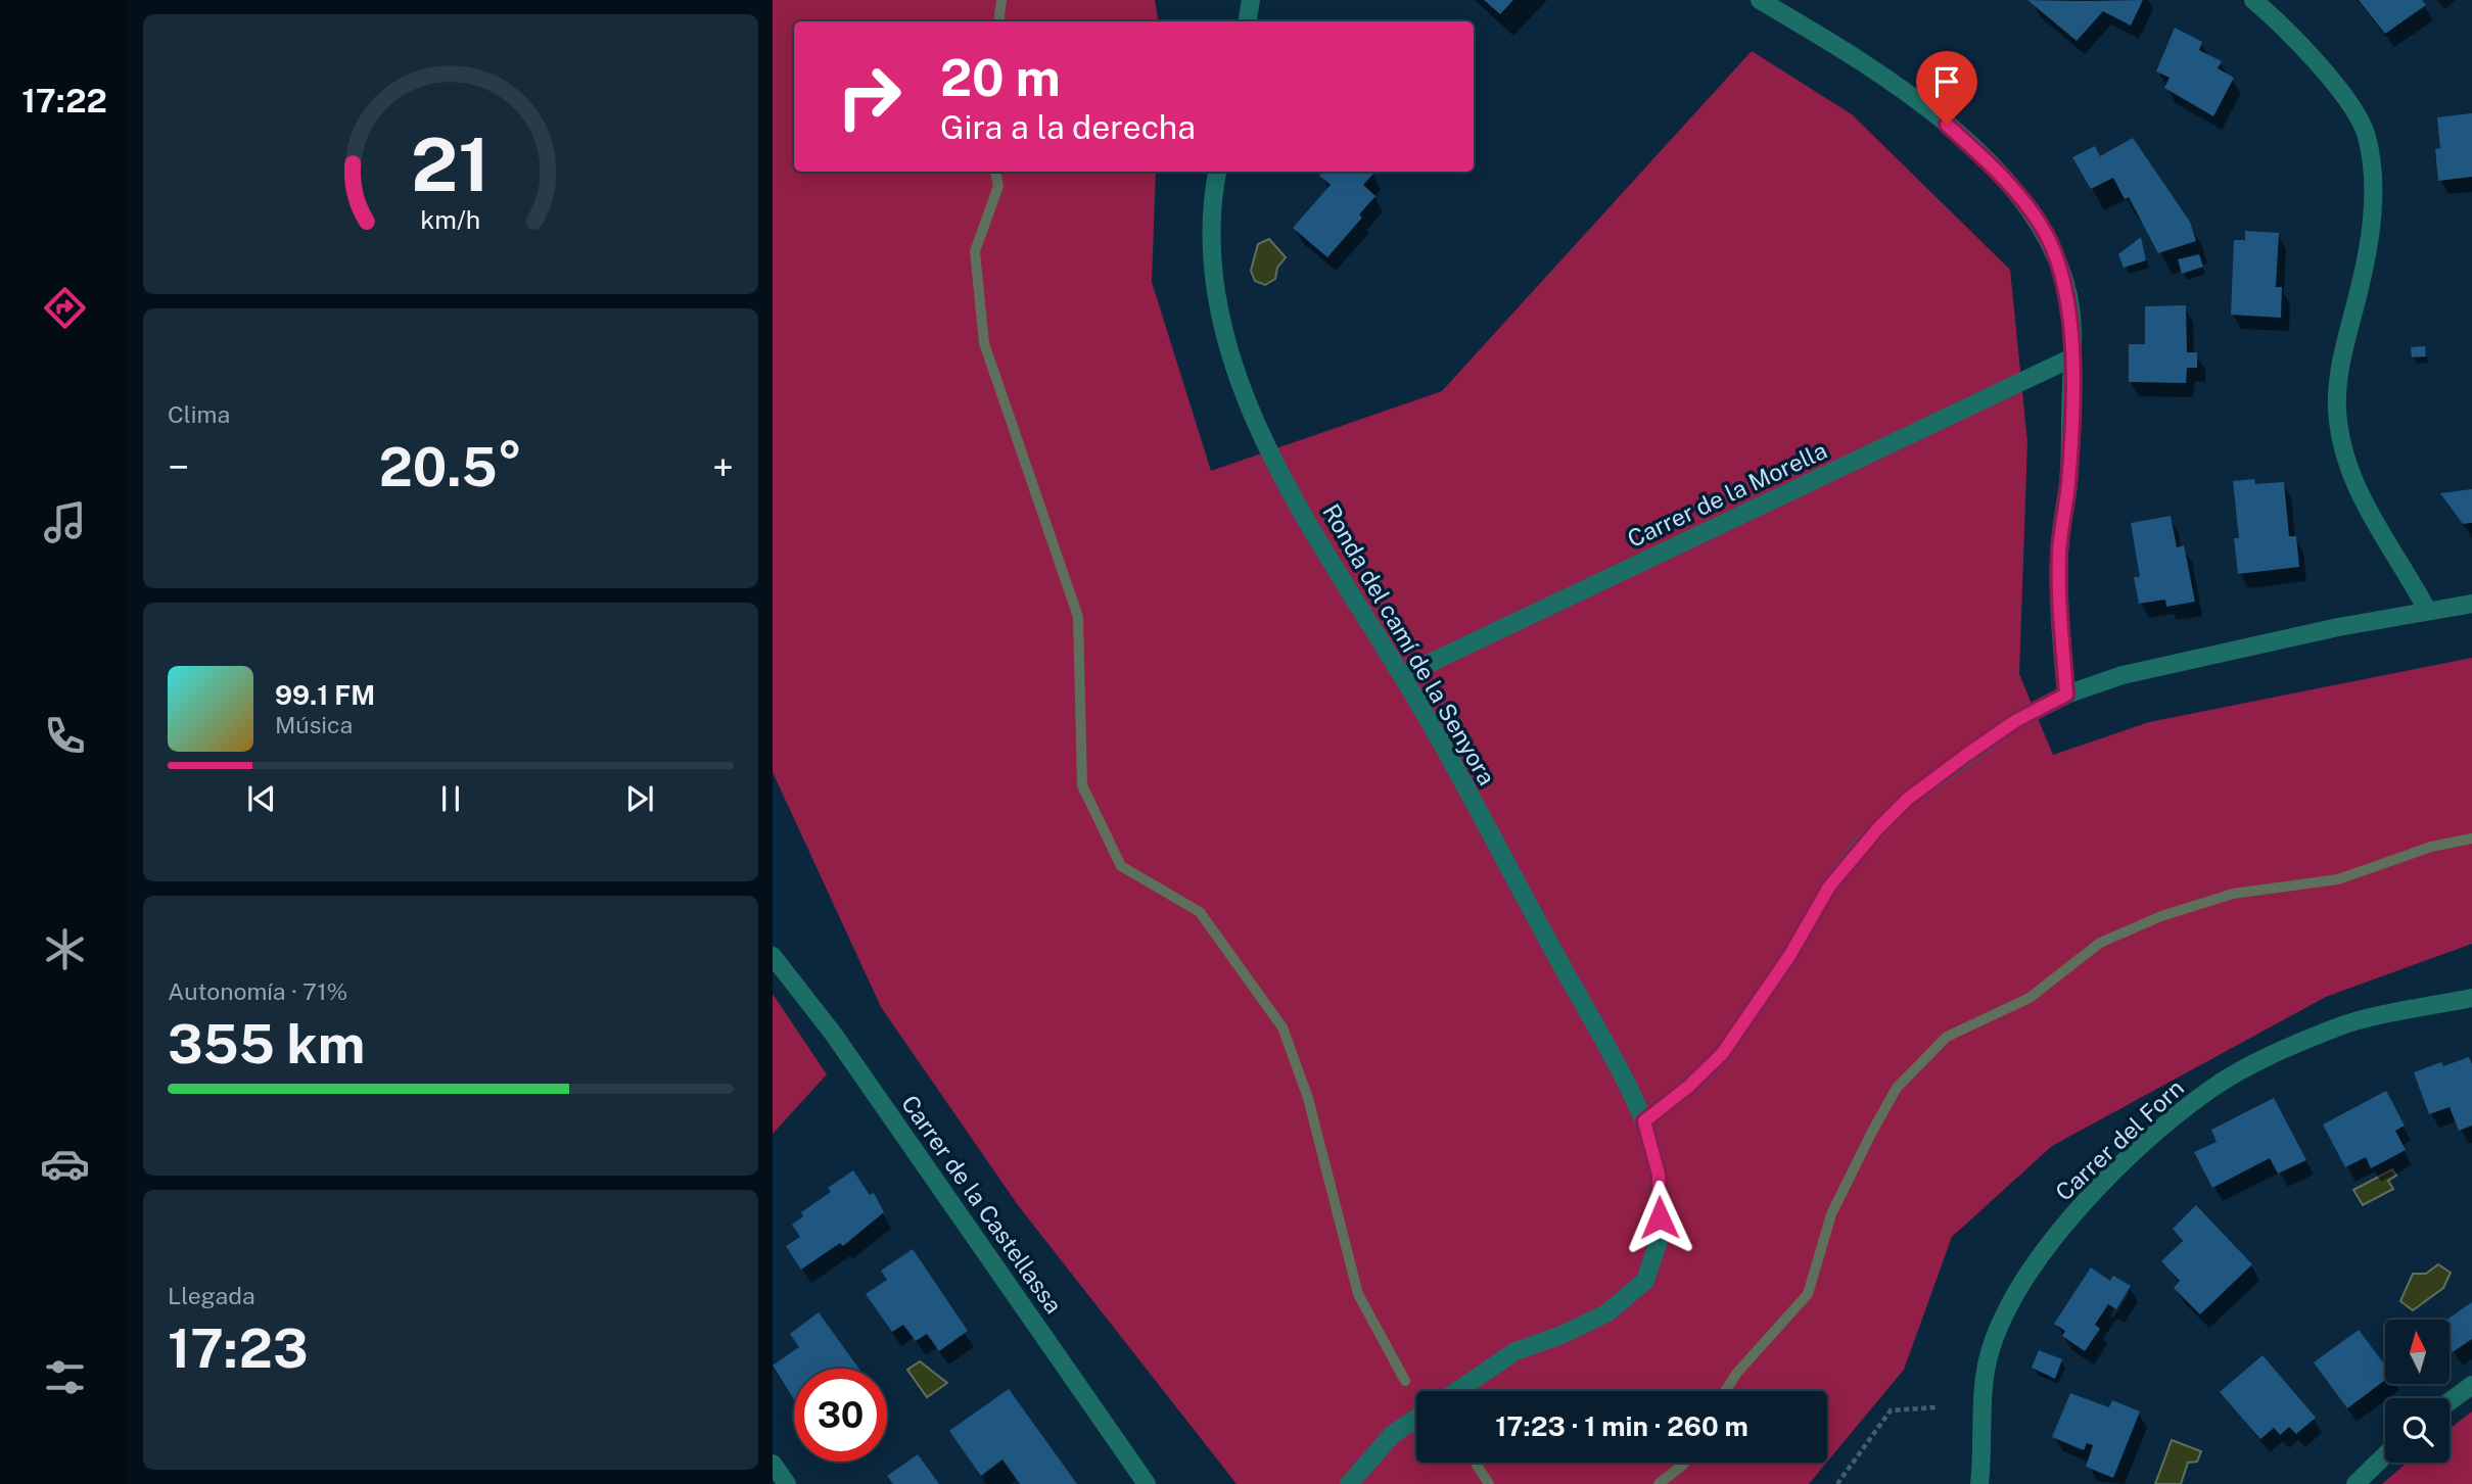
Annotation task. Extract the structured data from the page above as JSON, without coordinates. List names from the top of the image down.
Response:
{
  "streets": {
    "street": [
      "Carrer de la Morella",
      "Ronda del camí de la Senyora",
      "Carrer del Forn",
      "Carrer de la Castellassa"
    ]
  },
  "crossings": [
    ["Carrer de la Morella", "Ronda del camí de la Senyora"]
  ],
  "north": "top",
  "page": {
    "tabs": "17:22",
    "turn": ["20 m", "Gira a la derecha"],
    "tile": [
      "Clima",
      ["Autonomía · 71%", "355 km"],
      ["Llegada", "17:23"]
    ],
    "heat": ["−", "20.5°", "+"],
    "song": ["99.1 FM", "Música"],
    "limit": "30",
    "trip": "17:23 · 1 min · 260 m",
    "gauge": ["21", "km/h"]
  }
}
